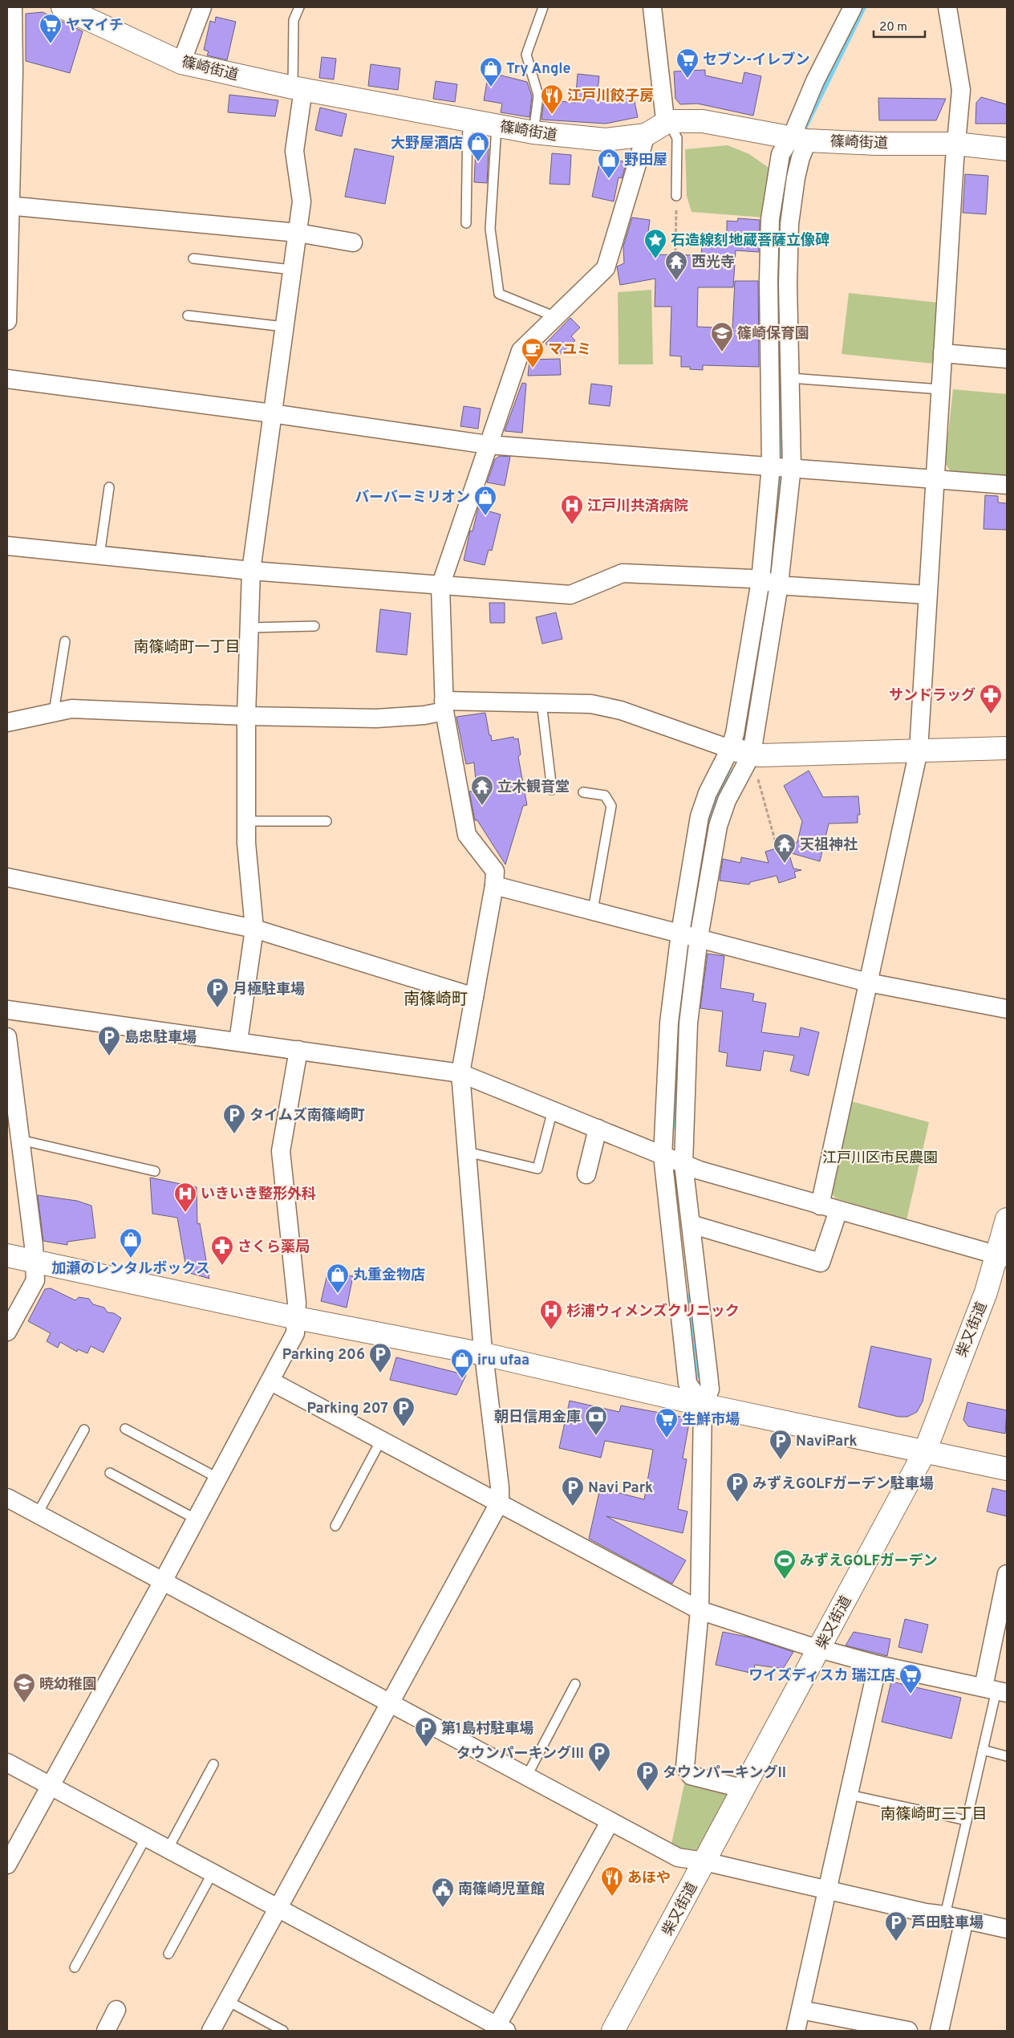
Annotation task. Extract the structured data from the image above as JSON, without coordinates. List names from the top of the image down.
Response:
{
  "streets": {
    "street": ["篠崎街道", "柴又街道"]
  },
  "districts": ["南篠崎町一丁目", "南篠崎町", "南篠崎町三丁目"],
  "parks": ["江戸川区市民農園"],
  "places": {
    "supermarket": [
      "ヤマイチ",
      "セブン-イレブン",
      "生鮮市場",
      "ワイズディスカ 瑞江店"
    ],
    "shop": [
      "Try Angle",
      "大野屋酒店",
      "野田屋",
      "バーバーミリオン",
      "加瀬のレンタルボックス",
      "丸重金物店",
      "iru ufaa"
    ],
    "restaurant": ["江戸川餃子房", "あほや"],
    "place": ["石造線刻地蔵菩薩立像碑"],
    "temple": ["西光寺", "立木観音堂", "天祖神社"],
    "school or university": ["篠崎保育園", "暁幼稚園"],
    "cafe": ["マユミ"],
    "hospital": ["江戸川共済病院", "いきいき整形外科", "杉浦ウィメンズクリニック"],
    "pharmacy": ["サンドラッグ", "さくら薬局"],
    "parking": [
      "月極駐車場",
      "島忠駐車場",
      "タイムズ南篠崎町",
      "Parking 206",
      "Parking 207",
      "NaviPark",
      "みずえGOLFガーデン駐車場",
      "Navi Park",
      "第1島村駐車場",
      "タウンパーキングIII",
      "タウンパーキングII",
      "芦田駐車場"
    ],
    "bank": ["朝日信用金庫"],
    "sports": ["みずえGOLFガーデン"],
    "public building": ["南篠崎児童館"]
  },
  "scale_bar": "20 m"
}
